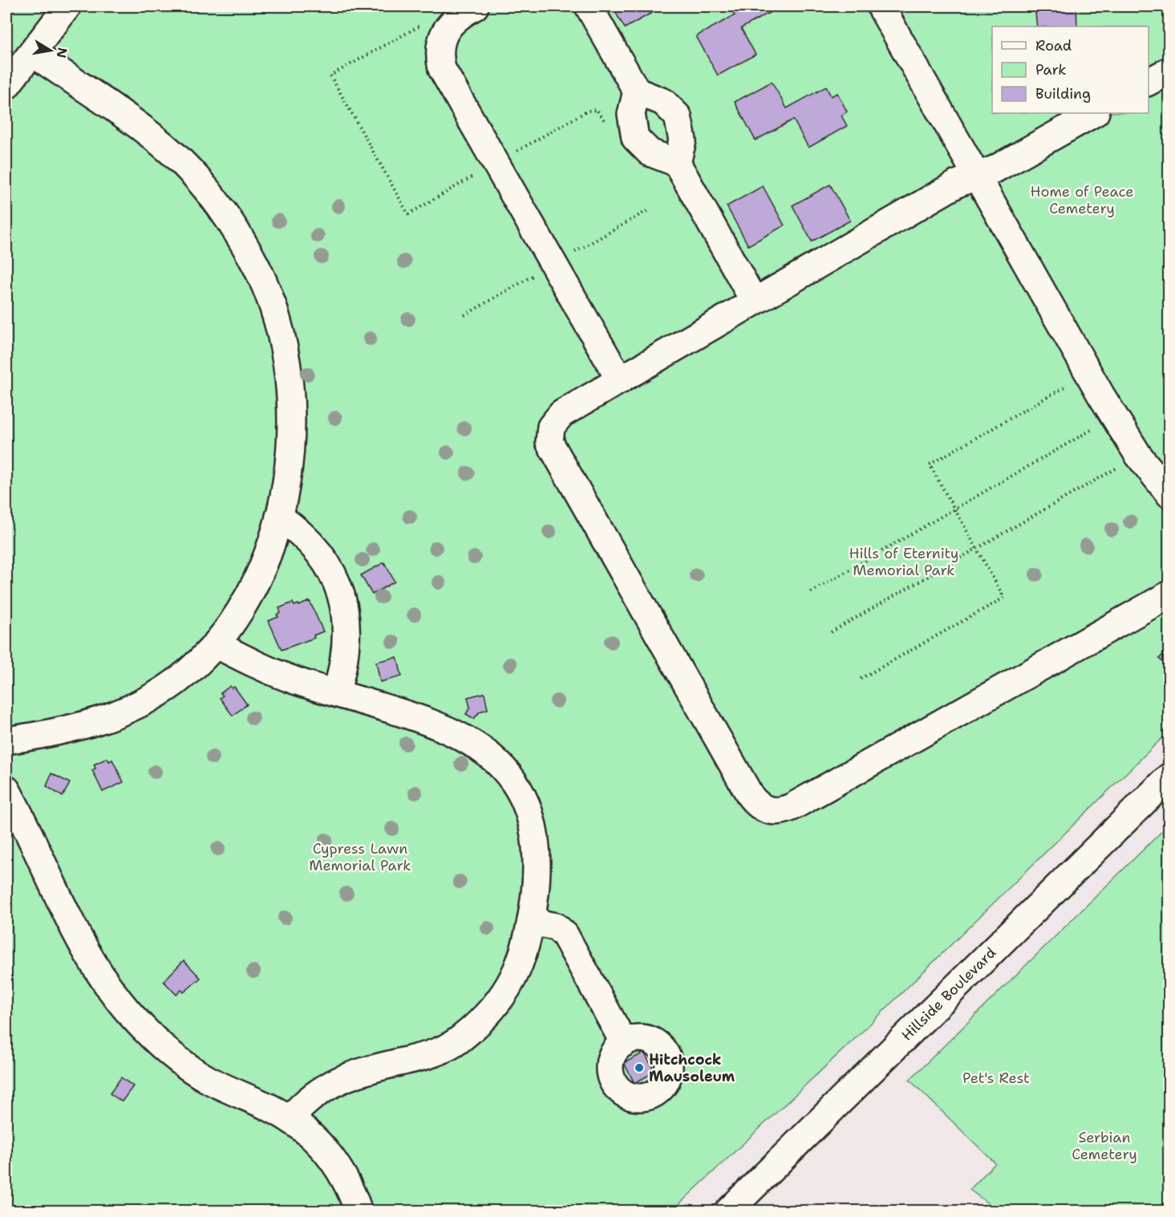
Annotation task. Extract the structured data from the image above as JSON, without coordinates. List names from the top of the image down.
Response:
{
  "streets": {
    "main road": ["Hillside Boulevard"]
  },
  "parks": [
    "Home of Peace Cemetery",
    "Hills of Eternity Memorial Park",
    "Cypress Lawn Memorial Park",
    "Pet's Rest",
    "Serbian Cemetery"
  ],
  "places": ["Hitchcock Mausoleum"],
  "legend": ["Road", "Park", "Building"],
  "north": "right"
}
